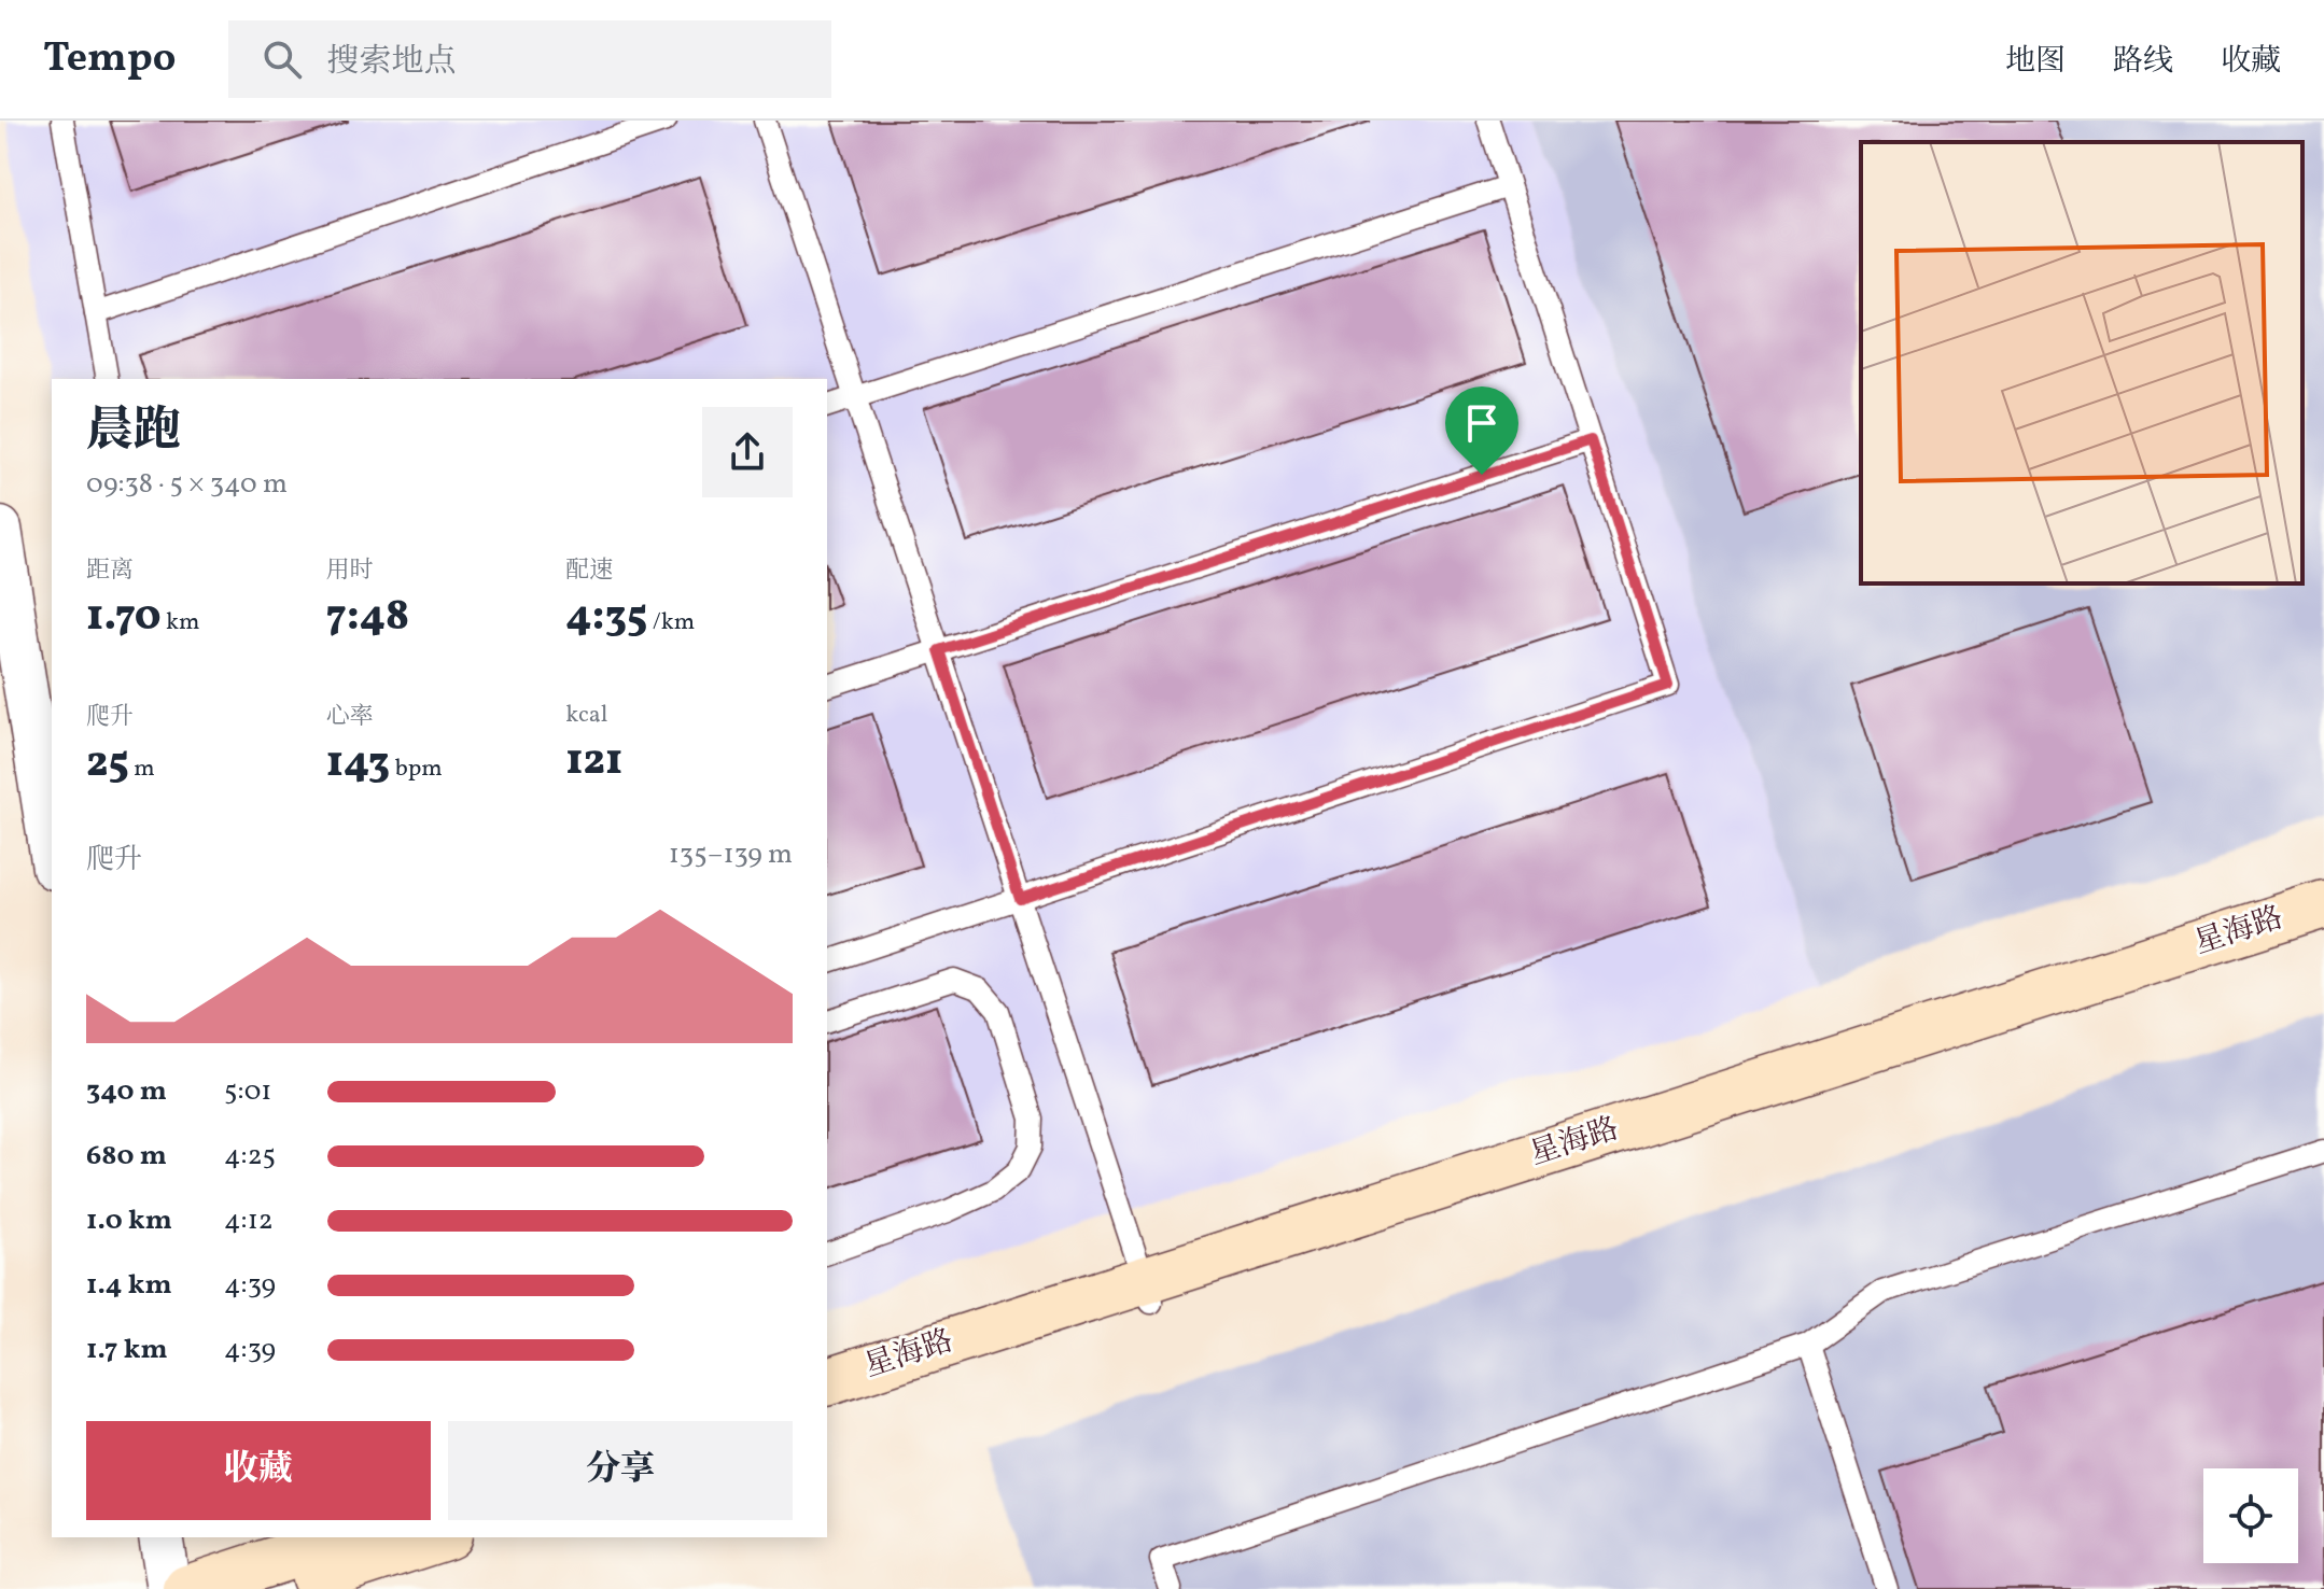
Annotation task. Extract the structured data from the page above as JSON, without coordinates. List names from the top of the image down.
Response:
{
  "streets": {
    "street": ["星海路"]
  },
  "page": {
    "header": "Tempo",
    "search": "搜索地点",
    "nav": ["地图", "路线", "收藏"],
    "heading": ["晨跑", "09:38 · 5 × 340 m"],
    "stats": [
      ["距离", "1.70 km"],
      ["用时", "7:48"],
      ["配速", "4:35 /km"],
      ["爬升", "25 m"],
      ["心率", "143 bpm"],
      ["kcal", "121"]
    ],
    "chart": ["爬升", "135–139 m"],
    "list": [
      {
        "name": "340 m",
        "note": "5:01"
      },
      {
        "name": "680 m",
        "note": "4:25"
      },
      {
        "name": "1.0 km",
        "note": "4:12"
      },
      {
        "name": "1.4 km",
        "note": "4:39"
      },
      {
        "name": "1.7 km",
        "note": "4:39"
      }
    ],
    "buttons": ["收藏", "分享"]
  }
}
